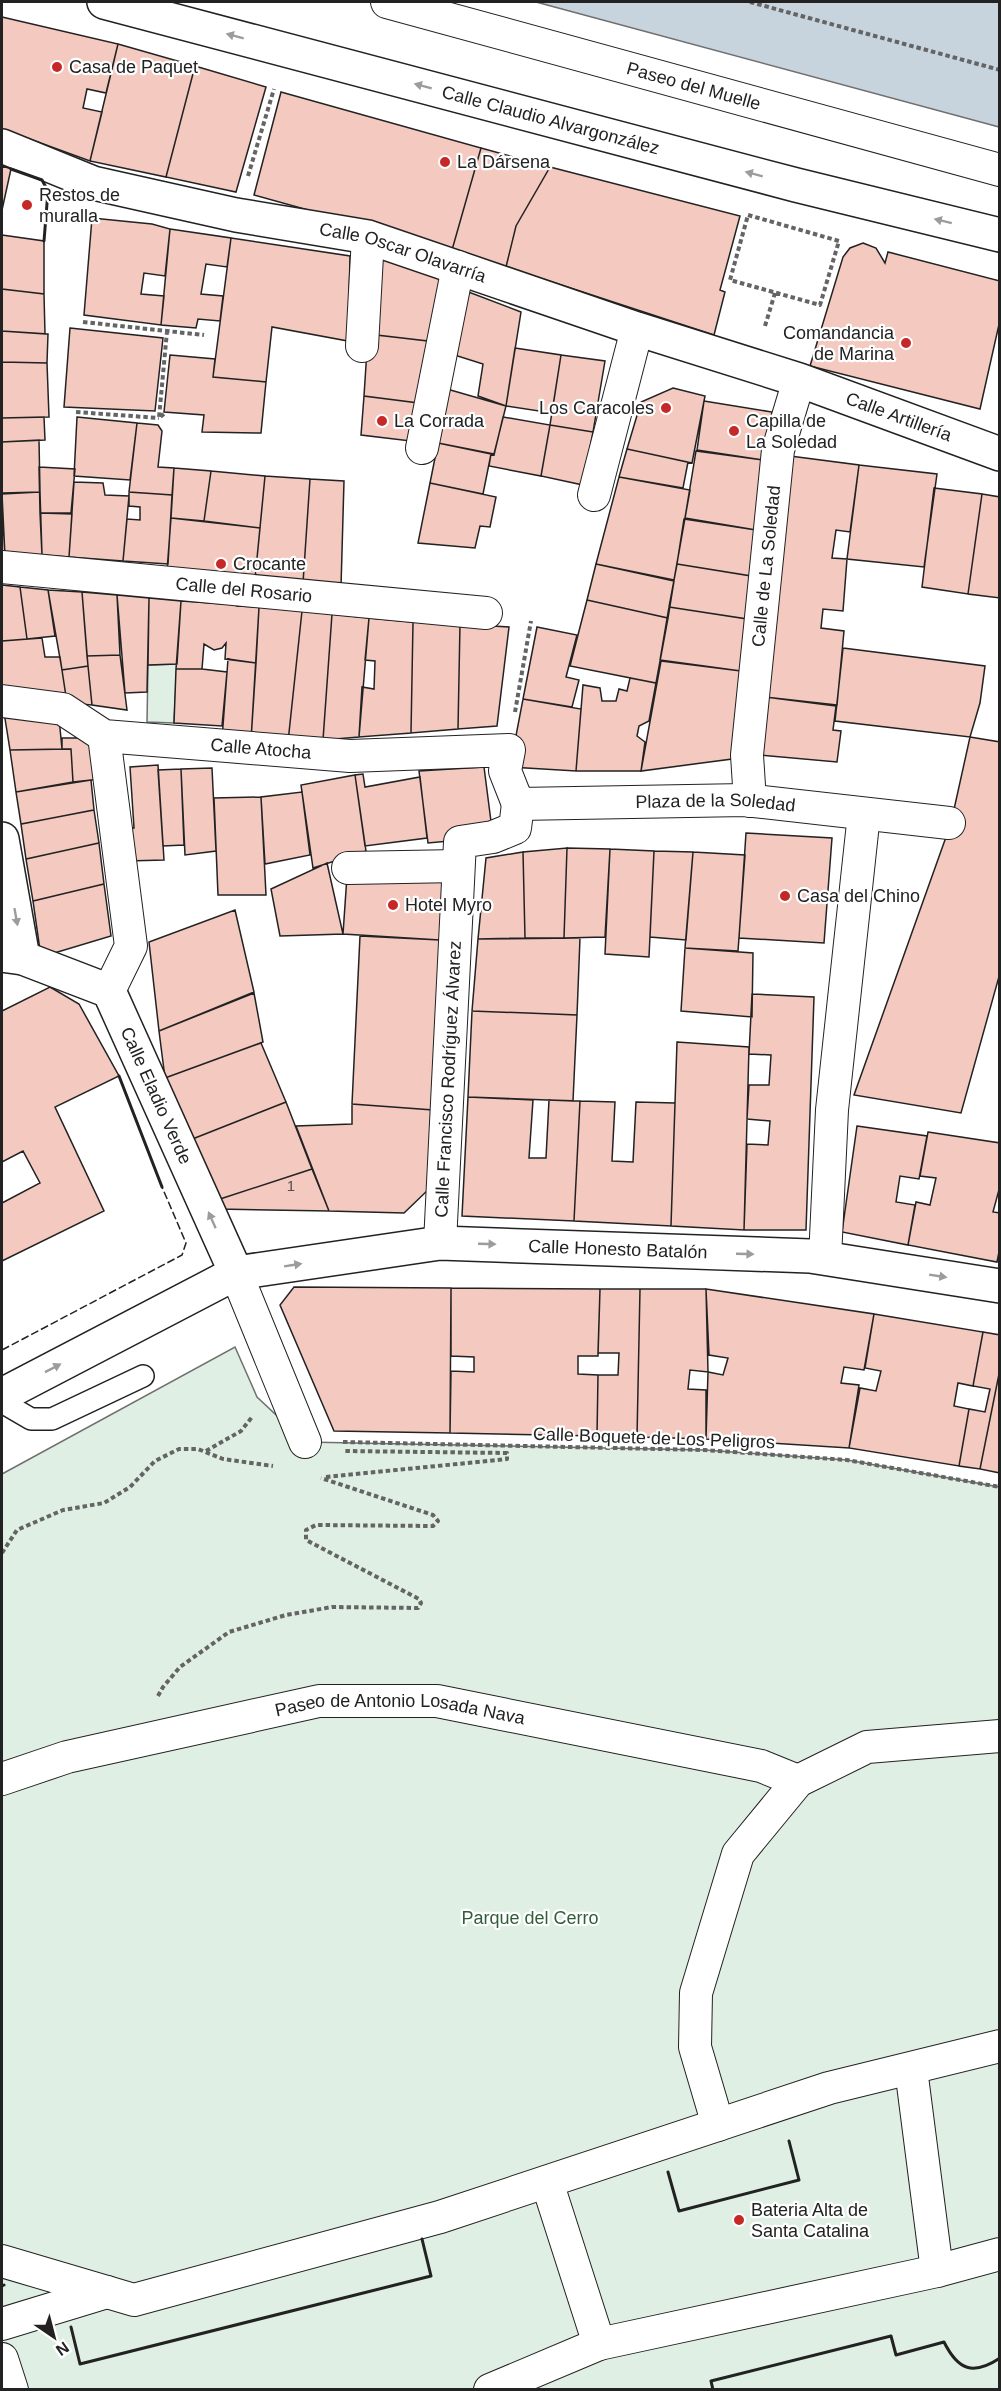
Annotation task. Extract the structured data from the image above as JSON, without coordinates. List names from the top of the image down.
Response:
{
  "streets": {
    "street": [
      "Paseo del Muelle",
      "Calle Claudio Alvargonzález",
      "Calle Oscar Olavarría",
      "Calle Artillería",
      "Calle de La Soledad",
      "Calle del Rosario",
      "Calle Atocha",
      "Plaza de la Soledad",
      "Calle Francisco Rodríguez Álvarez",
      "Calle Eladio Verde",
      "Calle Honesto Batalón",
      "Paseo de Antonio Losada Nava"
    ],
    "path": ["Calle Boquete de Los Peligros"]
  },
  "crossings": [
    ["Calle Oscar Olavarría", "Calle Artillería"],
    ["Calle Oscar Olavarría", "Calle de La Soledad"],
    ["Calle Artillería", "Calle de La Soledad"],
    ["Calle de La Soledad", "Plaza de la Soledad"],
    ["Plaza de la Soledad", "Calle Francisco Rodríguez Álvarez"],
    ["Calle Francisco Rodríguez Álvarez", "Calle Honesto Batalón"],
    ["Calle Eladio Verde", "Calle Honesto Batalón"]
  ],
  "one_way": ["Calle Claudio Alvargonzález", "Calle Eladio Verde", "Calle Honesto Batalón"],
  "parks": ["Parque del Cerro"],
  "places": [
    "Casa de Paquet",
    "La Dársena",
    "Restos de muralla",
    "Comandancia de Marina",
    "Los Caracoles",
    "La Corrada",
    "Capilla de La Soledad",
    "Crocante",
    "Casa del Chino",
    "Hotel Myro",
    "Bateria Alta de Santa Catalina"
  ],
  "house_numbers": ["1"],
  "north": "bottom right"
}
